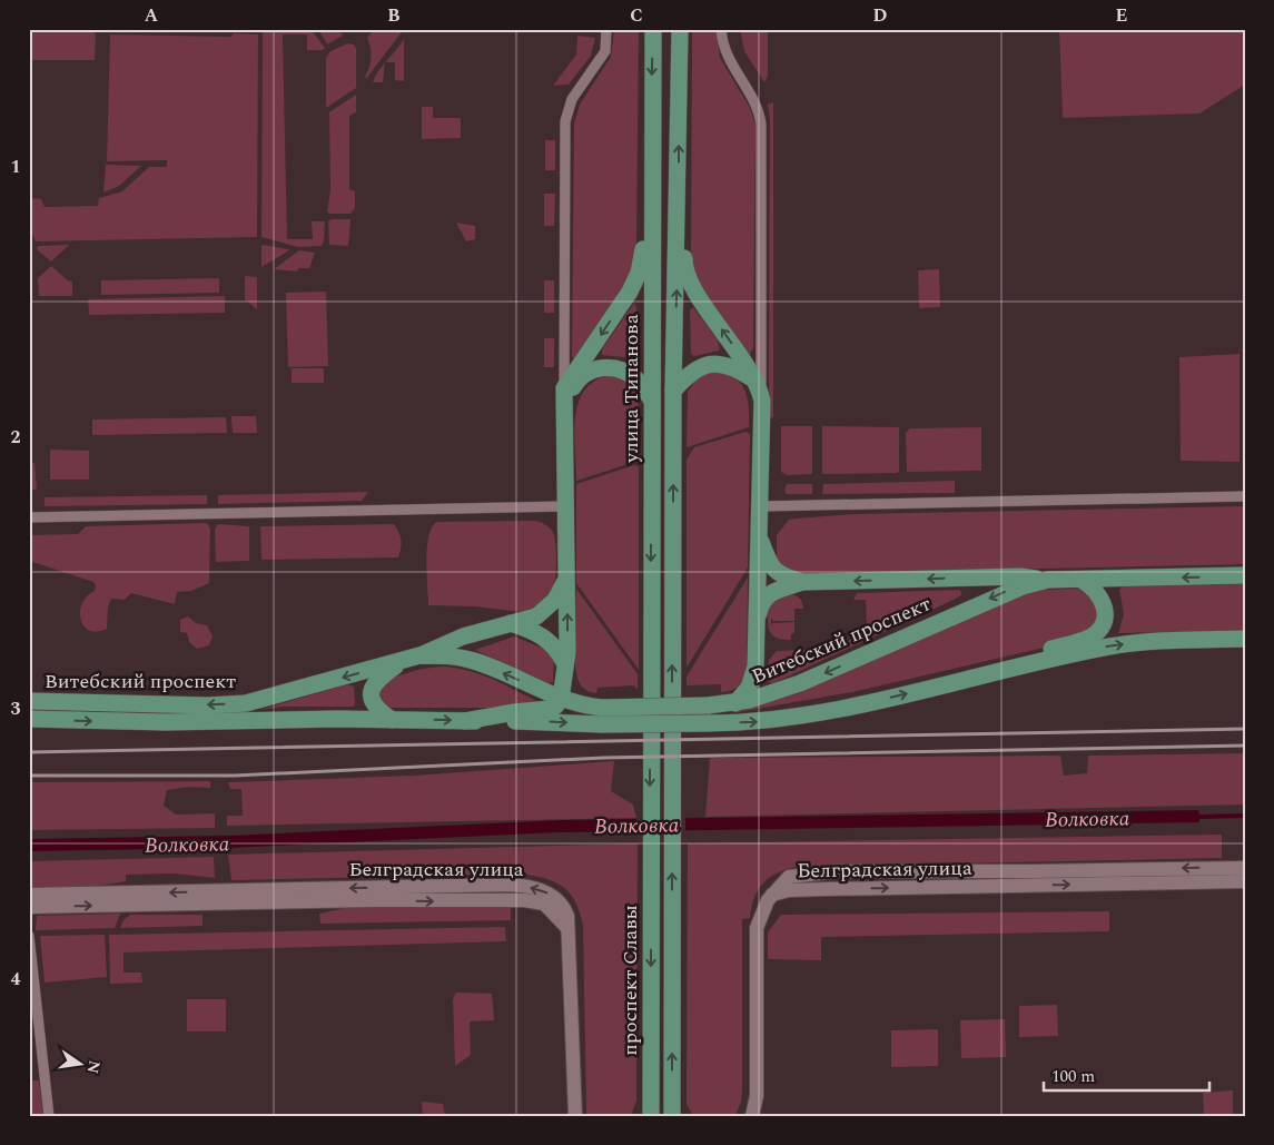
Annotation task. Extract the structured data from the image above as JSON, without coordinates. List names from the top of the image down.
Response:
{
  "streets": {
    "main road": ["улица Типанова", "Витебский проспект", "проспект Славы"],
    "street": ["Белградская улица"]
  },
  "crossings": [
    ["улица Типанова", "проспект Славы"]
  ],
  "water": ["Волковка"],
  "scale_bar": "100 m",
  "north": "right",
  "grid": {
    "columns": [
      "A",
      "B",
      "C",
      "D",
      "E"
    ],
    "rows": [
      "1",
      "2",
      "3",
      "4"
    ]
  }
}
